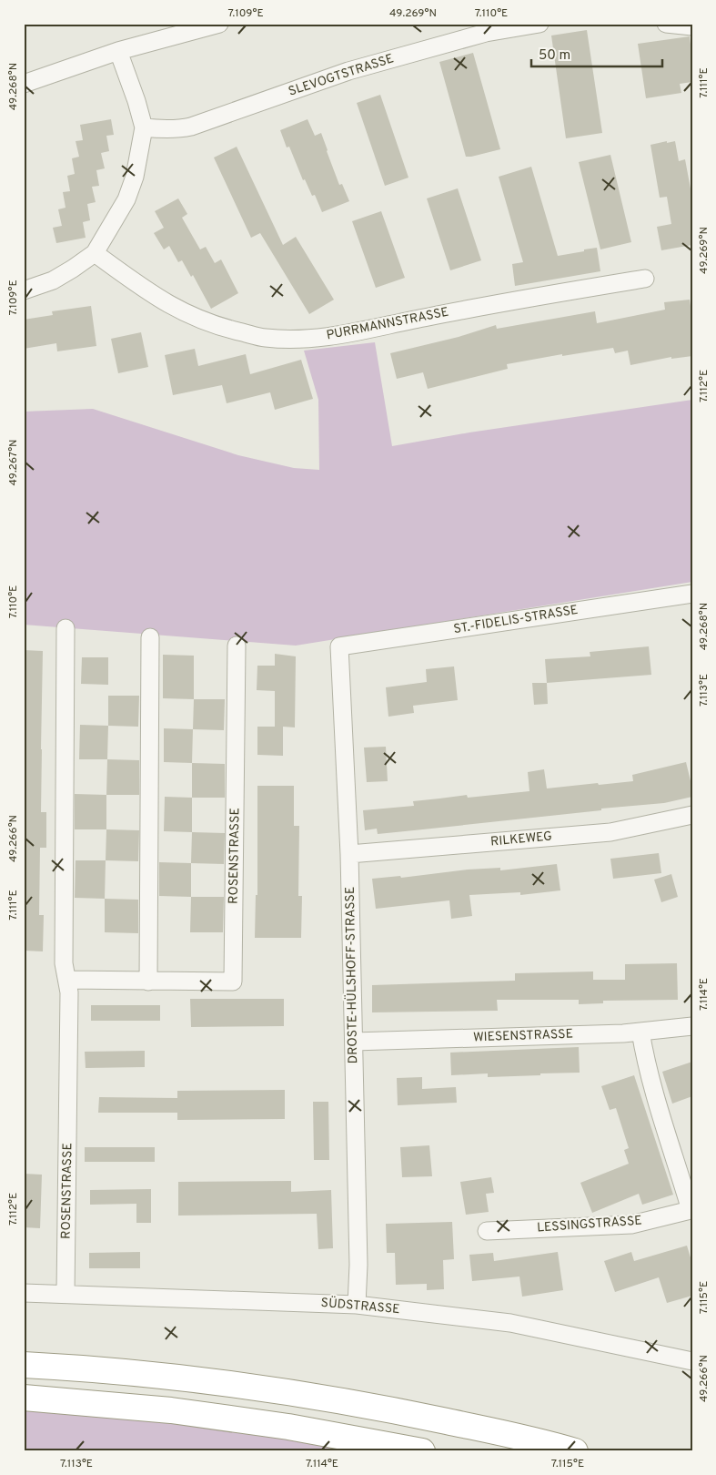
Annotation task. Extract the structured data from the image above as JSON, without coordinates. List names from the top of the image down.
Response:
{
  "streets": {
    "street": [
      "SLEVOGTSTRASSE",
      "PURRMANNSTRASSE",
      "ST.-FIDELIS-STRASSE",
      "RILKEWEG",
      "ROSENSTRASSE",
      "DROSTE-HÜLSHOFF-STRASSE",
      "WIESENSTRASSE",
      "LESSINGSTRASSE",
      "SÜDSTRASSE"
    ]
  },
  "crossings": [
    ["ST.-FIDELIS-STRASSE", "DROSTE-HÜLSHOFF-STRASSE"],
    ["RILKEWEG", "DROSTE-HÜLSHOFF-STRASSE"],
    ["ROSENSTRASSE", "SÜDSTRASSE"],
    ["DROSTE-HÜLSHOFF-STRASSE", "WIESENSTRASSE"],
    ["DROSTE-HÜLSHOFF-STRASSE", "SÜDSTRASSE"],
    ["WIESENSTRASSE", "LESSINGSTRASSE"]
  ],
  "scale_bar": "50 m",
  "coordinates": [
    "7.109°E",
    "49.269°N",
    "7.110°E",
    "7.111°E",
    "49.268°N",
    "7.112°E",
    "49.267°N",
    "7.113°E",
    "49.266°N",
    "7.114°E",
    "7.115°E"
  ]
}
